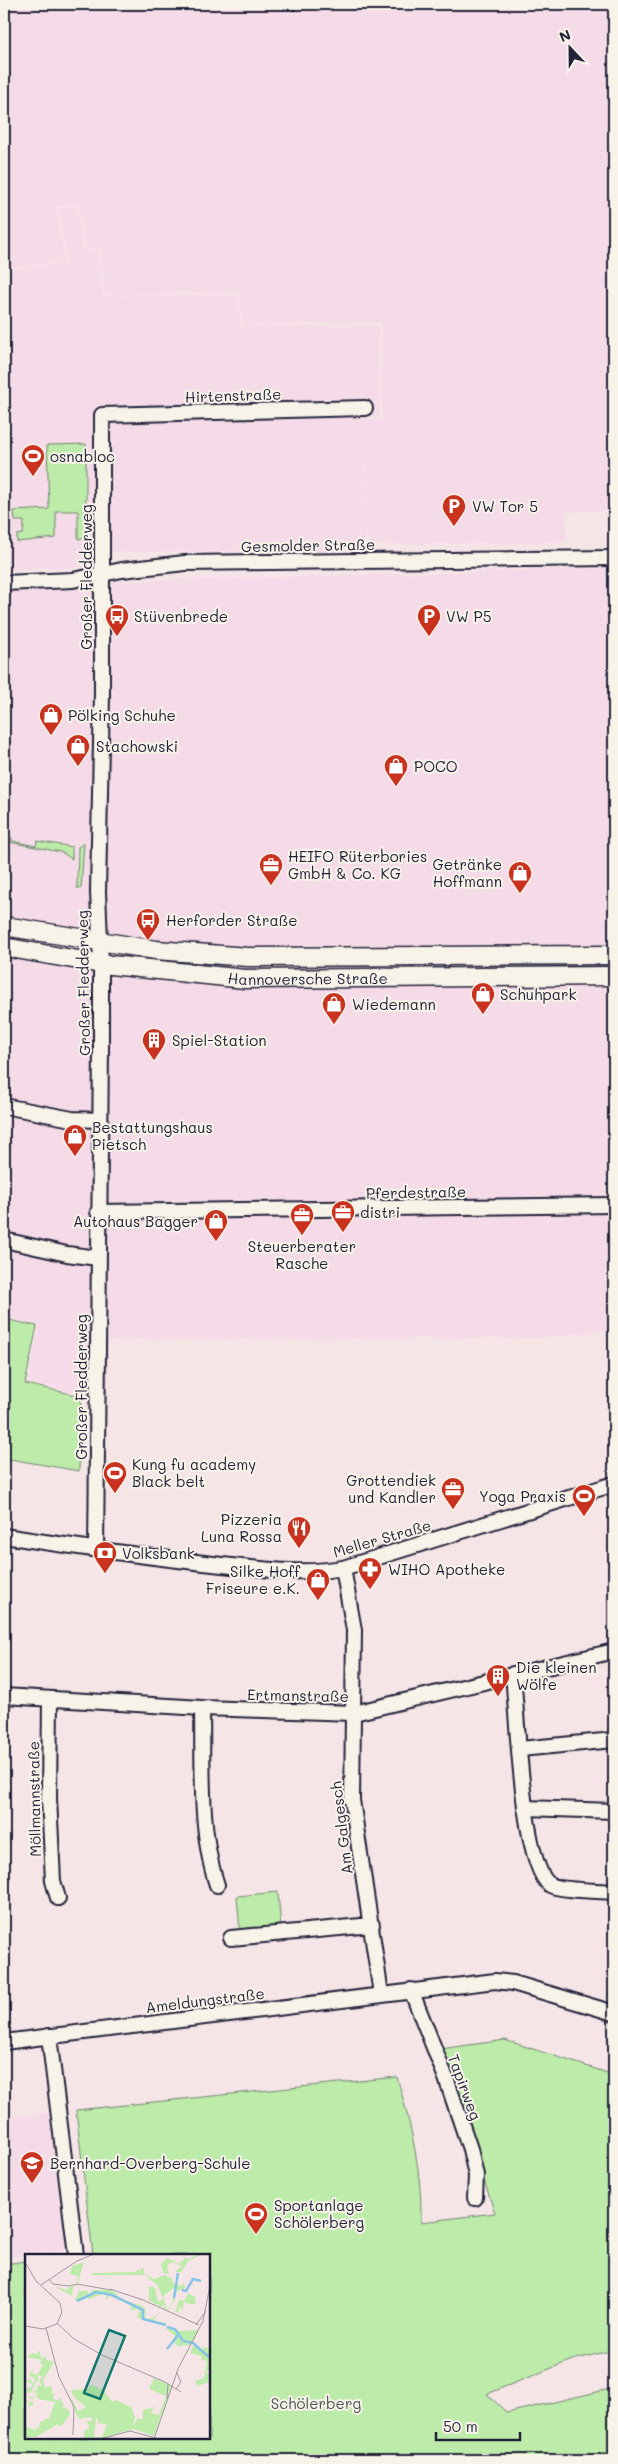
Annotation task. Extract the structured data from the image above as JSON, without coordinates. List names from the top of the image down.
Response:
{
  "streets": {
    "main road": ["Hannoversche Straße"],
    "street": [
      "Hirtenstraße",
      "Gesmolder Straße",
      "Großer Fledderweg",
      "Pferdestraße",
      "Meller Straße",
      "Ertmanstraße",
      "Möllmannstraße",
      "Am Galgesch",
      "Ameldungstraße",
      "Tapirweg"
    ]
  },
  "crossings": [
    ["Hirtenstraße", "Großer Fledderweg"],
    ["Gesmolder Straße", "Großer Fledderweg"],
    ["Großer Fledderweg", "Hannoversche Straße"],
    ["Großer Fledderweg", "Pferdestraße"],
    ["Großer Fledderweg", "Meller Straße"],
    ["Meller Straße", "Am Galgesch"],
    ["Ertmanstraße", "Möllmannstraße"],
    ["Ertmanstraße", "Am Galgesch"],
    ["Am Galgesch", "Ameldungstraße"],
    ["Ameldungstraße", "Tapirweg"]
  ],
  "parks": ["Schölerberg"],
  "places": {
    "sports": [
      "osnabloc",
      "Kung fu academy Black belt",
      "Yoga Praxis",
      "Sportanlage Schölerberg"
    ],
    "parking": ["VW Tor 5", "VW P5"],
    "bus stop": ["Stüvenbrede", "Herforder Straße"],
    "shop": [
      "Pölking Schuhe",
      "Stachowski",
      "POCO",
      "Getränke Hoffmann",
      "Schuhpark",
      "Wiedemann",
      "Bestattungshaus Pietsch",
      "Autohaus Bagger",
      "Silke Hoff Friseure e.K."
    ],
    "office": [
      "HEIFO Rüterbories GmbH & Co. KG",
      "distri",
      "Steuerberater Rasche",
      "Grottendiek und Kandler"
    ],
    "building": ["Spiel-Station", "Die kleinen Wölfe"],
    "restaurant": ["Pizzeria Luna Rossa"],
    "bank": ["Volksbank"],
    "pharmacy": ["WIHO Apotheke"],
    "school or university": ["Bernhard-Overberg-Schule"]
  },
  "scale_bar": "50 m",
  "north": "top"
}
